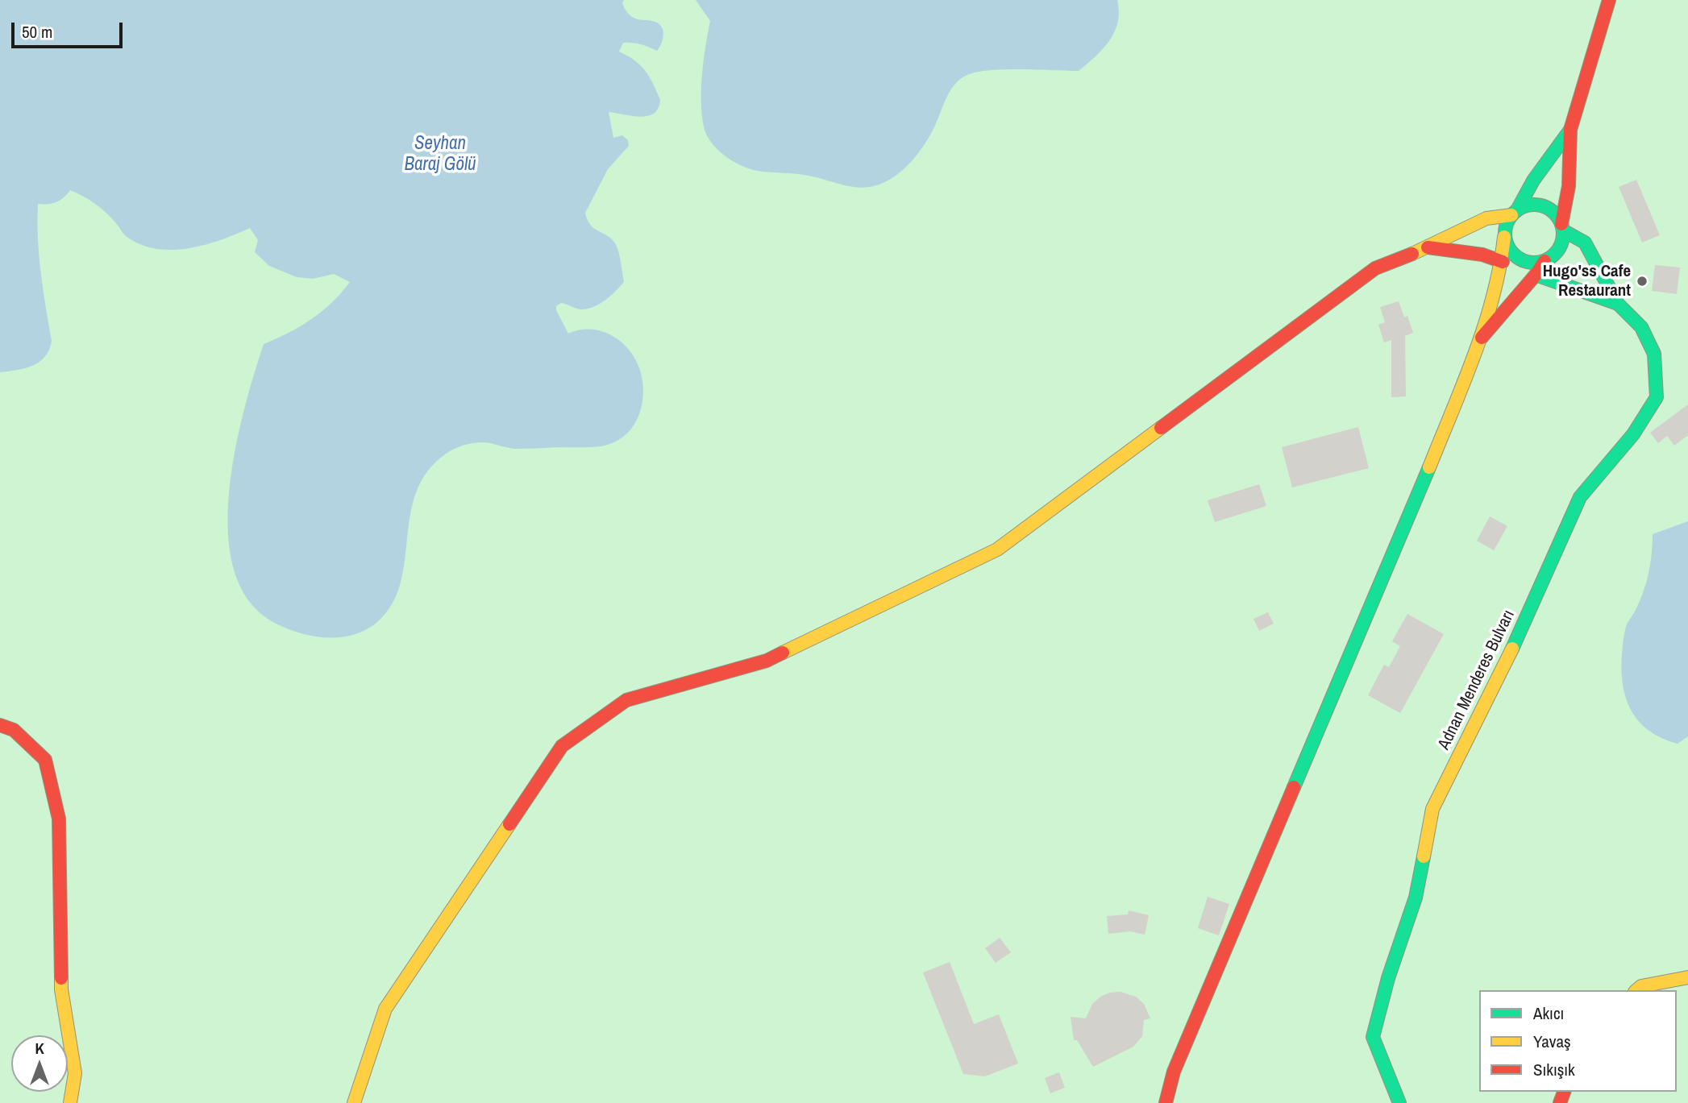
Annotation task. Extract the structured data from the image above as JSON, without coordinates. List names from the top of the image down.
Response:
{
  "streets": {
    "main road": ["Adnan Menderes Bulvarı"]
  },
  "water": ["Seyhan Baraj Gölü"],
  "places": ["Hugo'ss Cafe Restaurant"],
  "legend": ["Akıcı", "Yavaş", "Sıkışık"],
  "scale_bar": "50 m",
  "north": "top"
}
